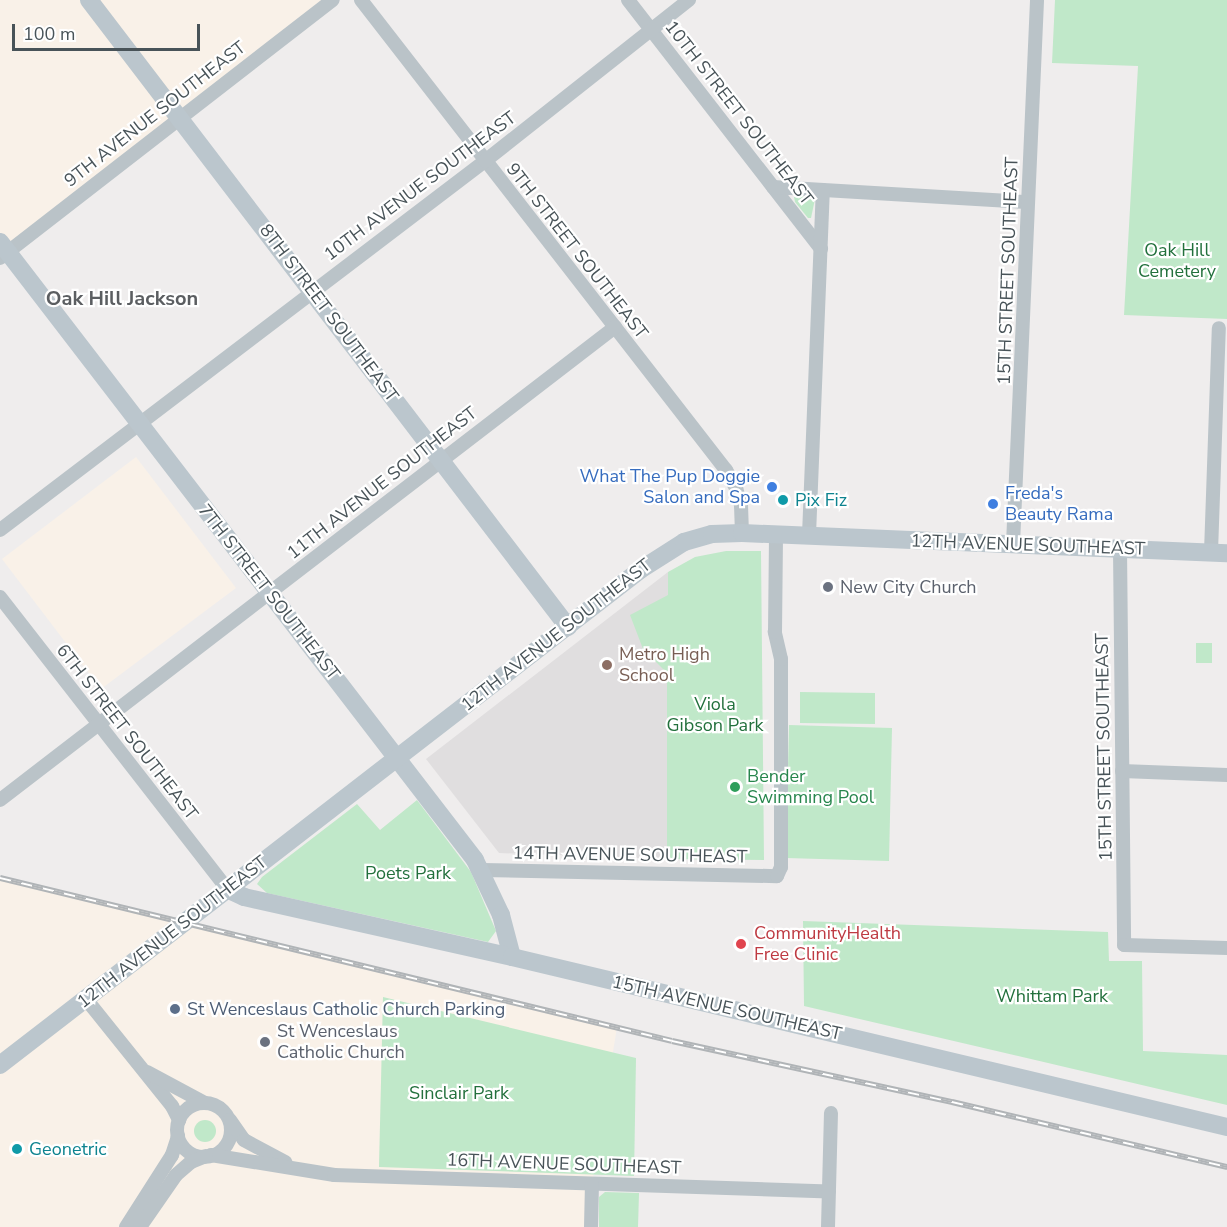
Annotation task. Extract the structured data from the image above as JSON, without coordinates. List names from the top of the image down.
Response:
{
  "streets": {
    "main road": [
      "8TH STREET SOUTHEAST",
      "12TH AVENUE SOUTHEAST",
      "7TH STREET SOUTHEAST",
      "15TH AVENUE SOUTHEAST"
    ],
    "street": [
      "10TH STREET SOUTHEAST",
      "9TH AVENUE SOUTHEAST",
      "10TH AVENUE SOUTHEAST",
      "9TH STREET SOUTHEAST",
      "15TH STREET SOUTHEAST",
      "11TH AVENUE SOUTHEAST",
      "6TH STREET SOUTHEAST",
      "14TH AVENUE SOUTHEAST",
      "16TH AVENUE SOUTHEAST"
    ]
  },
  "crossings": [
    ["10TH STREET SOUTHEAST", "10TH AVENUE SOUTHEAST"],
    ["10TH STREET SOUTHEAST", "12TH AVENUE SOUTHEAST"],
    ["9TH AVENUE SOUTHEAST", "8TH STREET SOUTHEAST"],
    ["9TH AVENUE SOUTHEAST", "7TH STREET SOUTHEAST"],
    ["10TH AVENUE SOUTHEAST", "9TH STREET SOUTHEAST"],
    ["10TH AVENUE SOUTHEAST", "8TH STREET SOUTHEAST"],
    ["10TH AVENUE SOUTHEAST", "7TH STREET SOUTHEAST"],
    ["9TH STREET SOUTHEAST", "11TH AVENUE SOUTHEAST"],
    ["9TH STREET SOUTHEAST", "12TH AVENUE SOUTHEAST"],
    ["15TH STREET SOUTHEAST", "12TH AVENUE SOUTHEAST"],
    ["8TH STREET SOUTHEAST", "11TH AVENUE SOUTHEAST"],
    ["8TH STREET SOUTHEAST", "12TH AVENUE SOUTHEAST"],
    ["11TH AVENUE SOUTHEAST", "7TH STREET SOUTHEAST"],
    ["11TH AVENUE SOUTHEAST", "6TH STREET SOUTHEAST"],
    ["12TH AVENUE SOUTHEAST", "7TH STREET SOUTHEAST"],
    ["12TH AVENUE SOUTHEAST", "6TH STREET SOUTHEAST"],
    ["12TH AVENUE SOUTHEAST", "14TH AVENUE SOUTHEAST"],
    ["12TH AVENUE SOUTHEAST", "15TH AVENUE SOUTHEAST"],
    ["7TH STREET SOUTHEAST", "14TH AVENUE SOUTHEAST"],
    ["7TH STREET SOUTHEAST", "15TH AVENUE SOUTHEAST"],
    ["6TH STREET SOUTHEAST", "15TH AVENUE SOUTHEAST"]
  ],
  "districts": ["Oak Hill Jackson"],
  "parks": [
    "Oak Hill Cemetery",
    "Viola Gibson Park",
    "Poets Park",
    "Whittam Park",
    "Sinclair Park"
  ],
  "places": [
    "What The Pup Doggie Salon and Spa",
    "Pix Fiz",
    "Freda's Beauty Rama",
    "New City Church",
    "Metro High School",
    "Bender Swimming Pool",
    "CommunityHealth Free Clinic",
    "St Wenceslaus Catholic Church Parking",
    "St Wenceslaus Catholic Church",
    "Geonetric"
  ],
  "scale_bar": "100 m"
}
